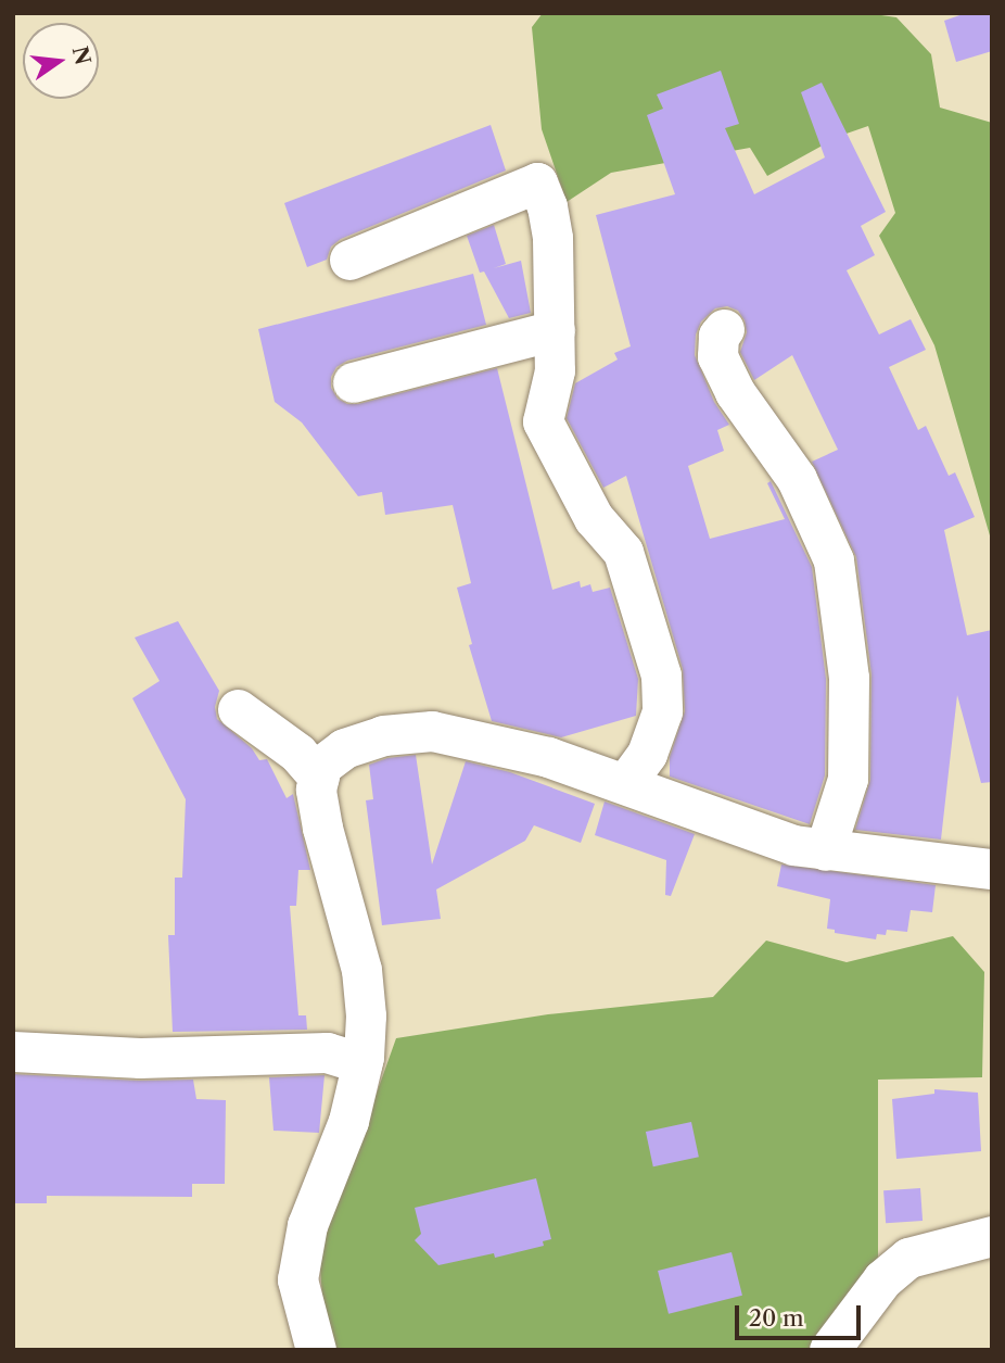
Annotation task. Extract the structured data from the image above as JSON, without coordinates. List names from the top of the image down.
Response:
{
  "scale_bar": "20 m",
  "north": "right"
}
